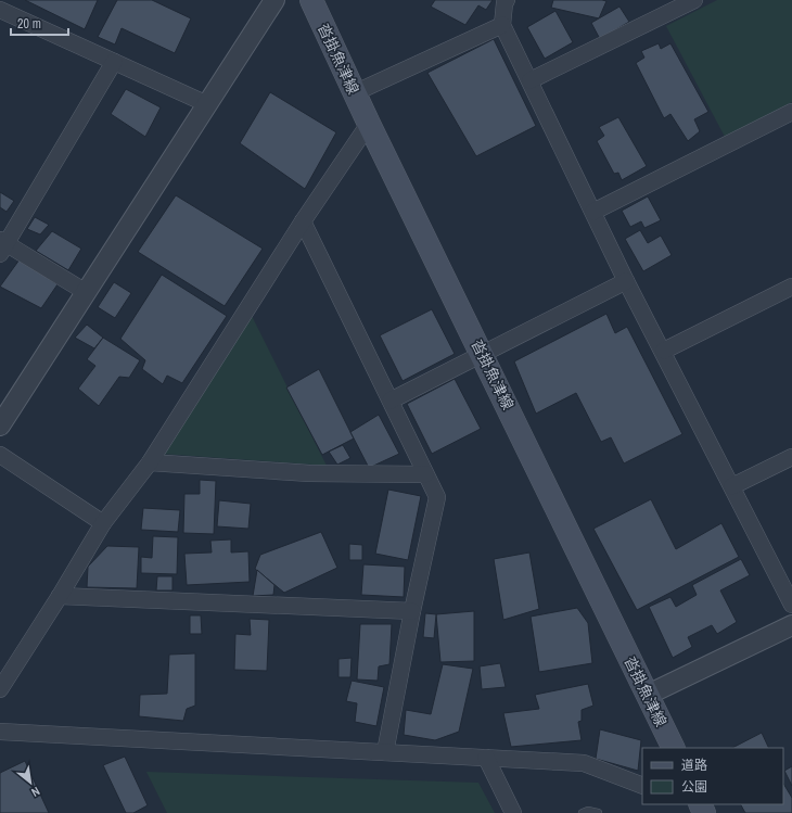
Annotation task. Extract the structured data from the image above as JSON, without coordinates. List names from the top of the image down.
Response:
{
  "streets": {
    "main road": ["沓掛魚津線"]
  },
  "legend": ["道路", "公園"],
  "scale_bar": "20 m",
  "north": "bottom right"
}
